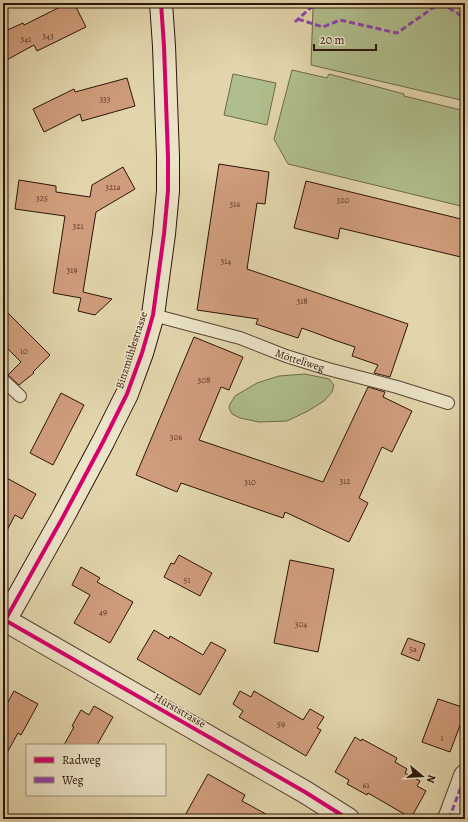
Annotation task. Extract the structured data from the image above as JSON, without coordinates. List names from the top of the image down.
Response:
{
  "streets": {
    "street": ["Binzmühlestrasse", "Hürststrasse"],
    "lane": ["Mötteliweg"]
  },
  "crossings": [
    ["Binzmühlestrasse", "Mötteliweg"],
    ["Binzmühlestrasse", "Hürststrasse"]
  ],
  "house_numbers": [
    "343",
    "341",
    "333",
    "321a",
    "325",
    "320",
    "316",
    "321",
    "314",
    "319",
    "318",
    "10",
    "308",
    "306",
    "312",
    "310",
    "51",
    "49",
    "304",
    "5a",
    "59",
    "1",
    "61"
  ],
  "legend": ["Radweg", "Weg"],
  "scale_bar": "20 m",
  "north": "right"
}
